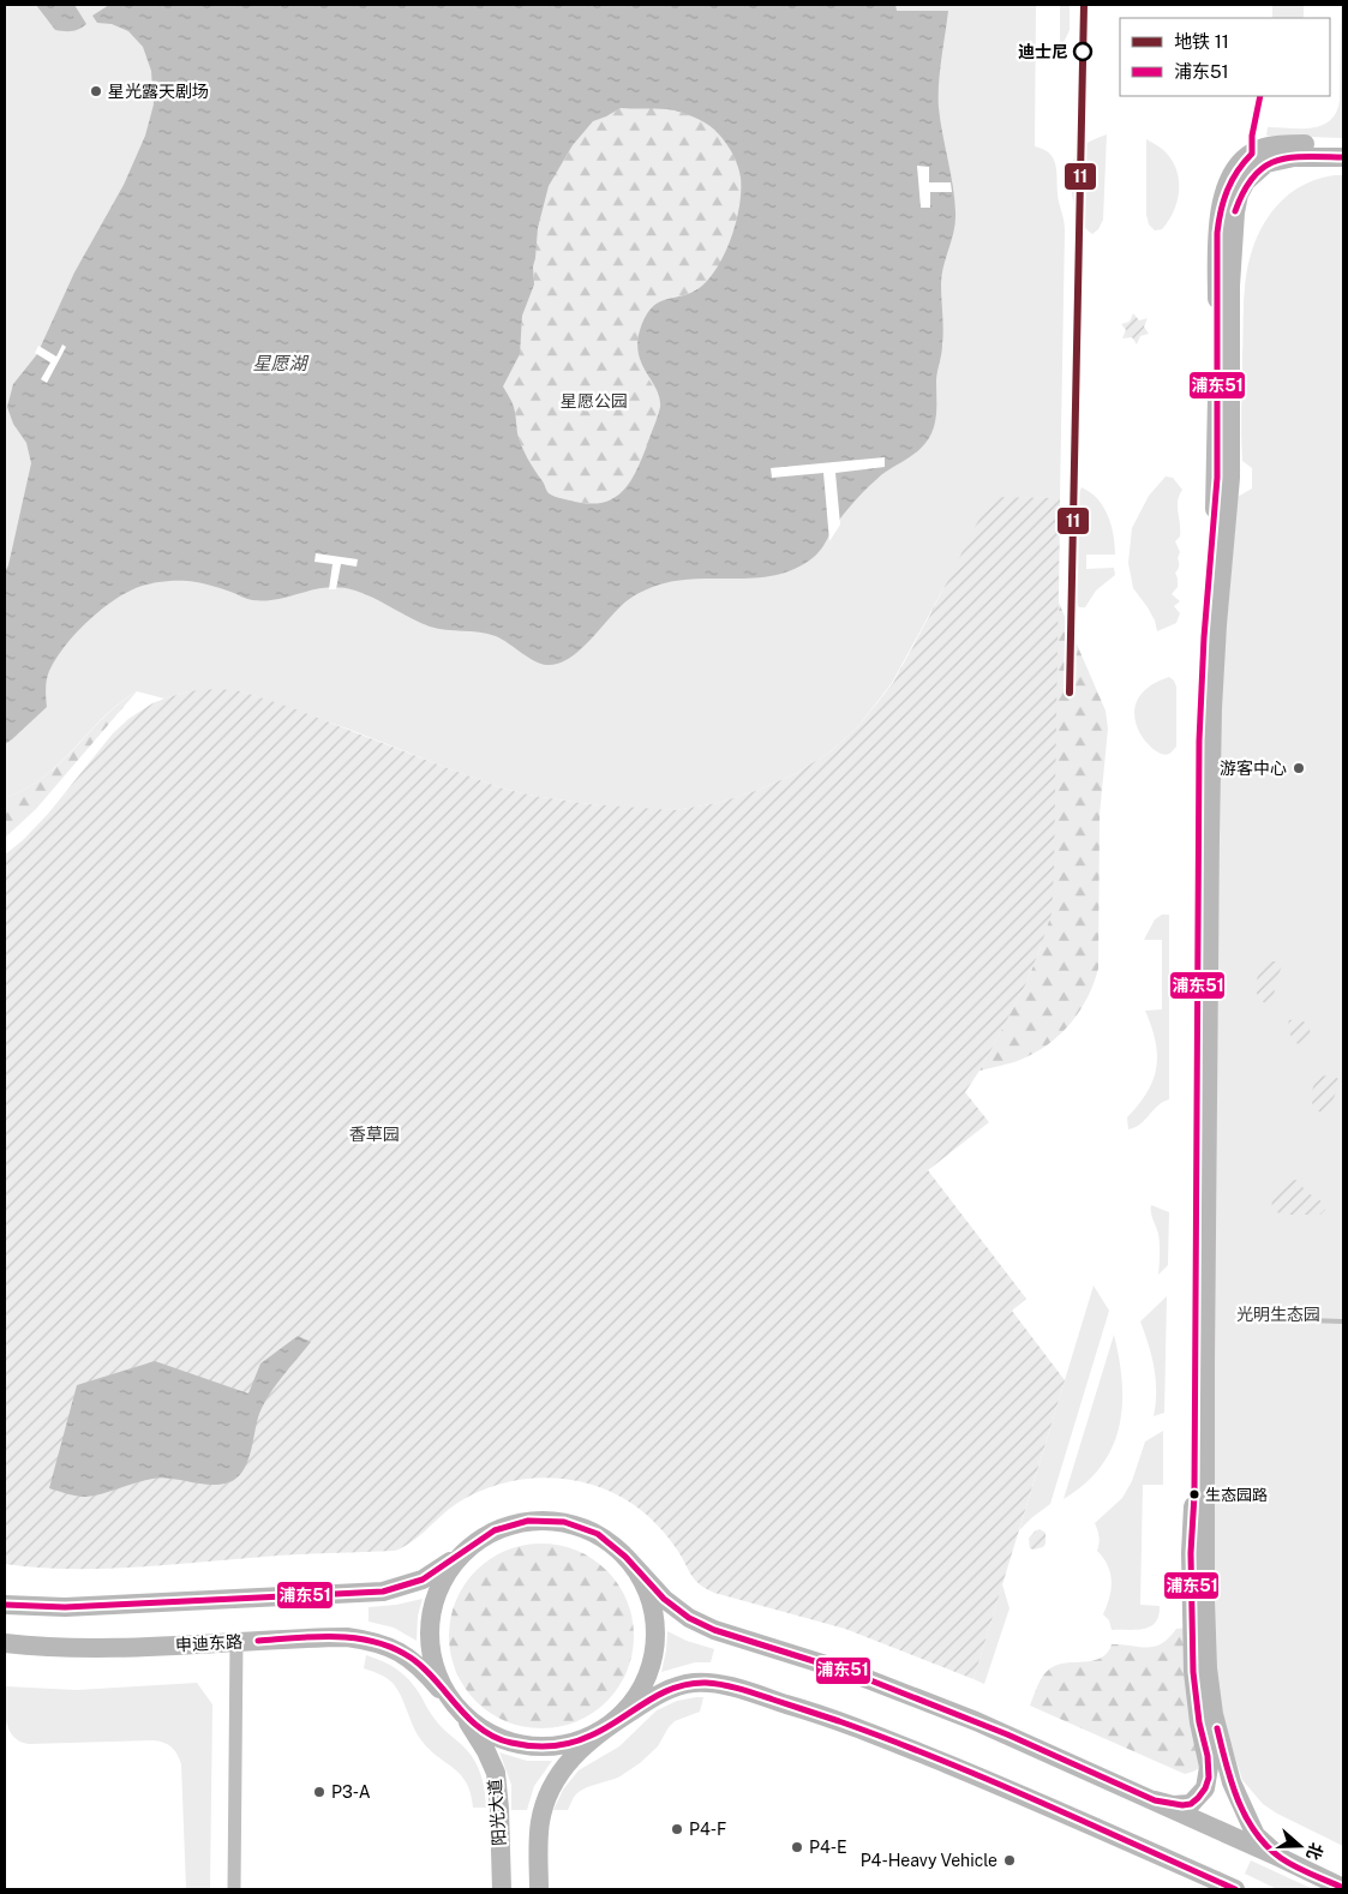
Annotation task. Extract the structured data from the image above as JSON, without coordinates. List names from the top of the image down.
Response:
{
  "streets": {
    "street": ["申迪东路", "阳光大道"]
  },
  "crossings": [
    ["申迪东路", "阳光大道"]
  ],
  "water": ["星愿湖"],
  "parks": ["星愿公园", "香草园", "光明生态园"],
  "places": [
    "迪士尼",
    "星光露天剧场",
    "游客中心",
    "生态园路",
    "P3-A",
    "P4-F",
    "P4-E",
    "P4-Heavy Vehicle"
  ],
  "lines": ["metro line 11", "transit line 浦东51"],
  "legend": ["地铁 11", "浦东51"],
  "north": "right"
}
